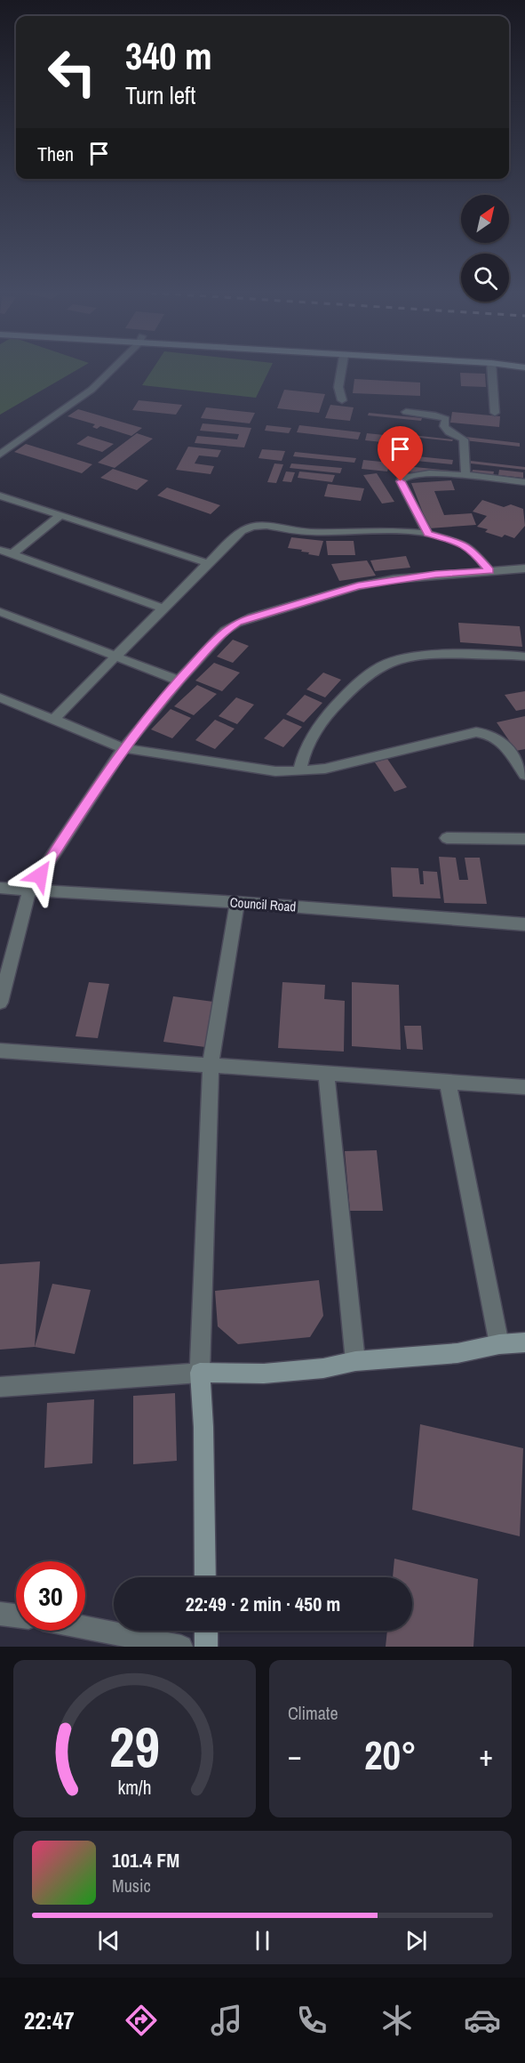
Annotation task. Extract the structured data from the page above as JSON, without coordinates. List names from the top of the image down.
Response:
{
  "streets": {
    "street": ["Council Road"]
  },
  "north": "top right",
  "page": {
    "turn": ["340 m", "Turn left"],
    "then": "Then",
    "limit": "30",
    "trip": "22:49 · 2 min · 450 m",
    "tile": "Climate",
    "heat": ["−", "20°", "+"],
    "song": ["101.4 FM", "Music"],
    "tabs": "22:47",
    "gauge": ["29", "km/h"]
  }
}
